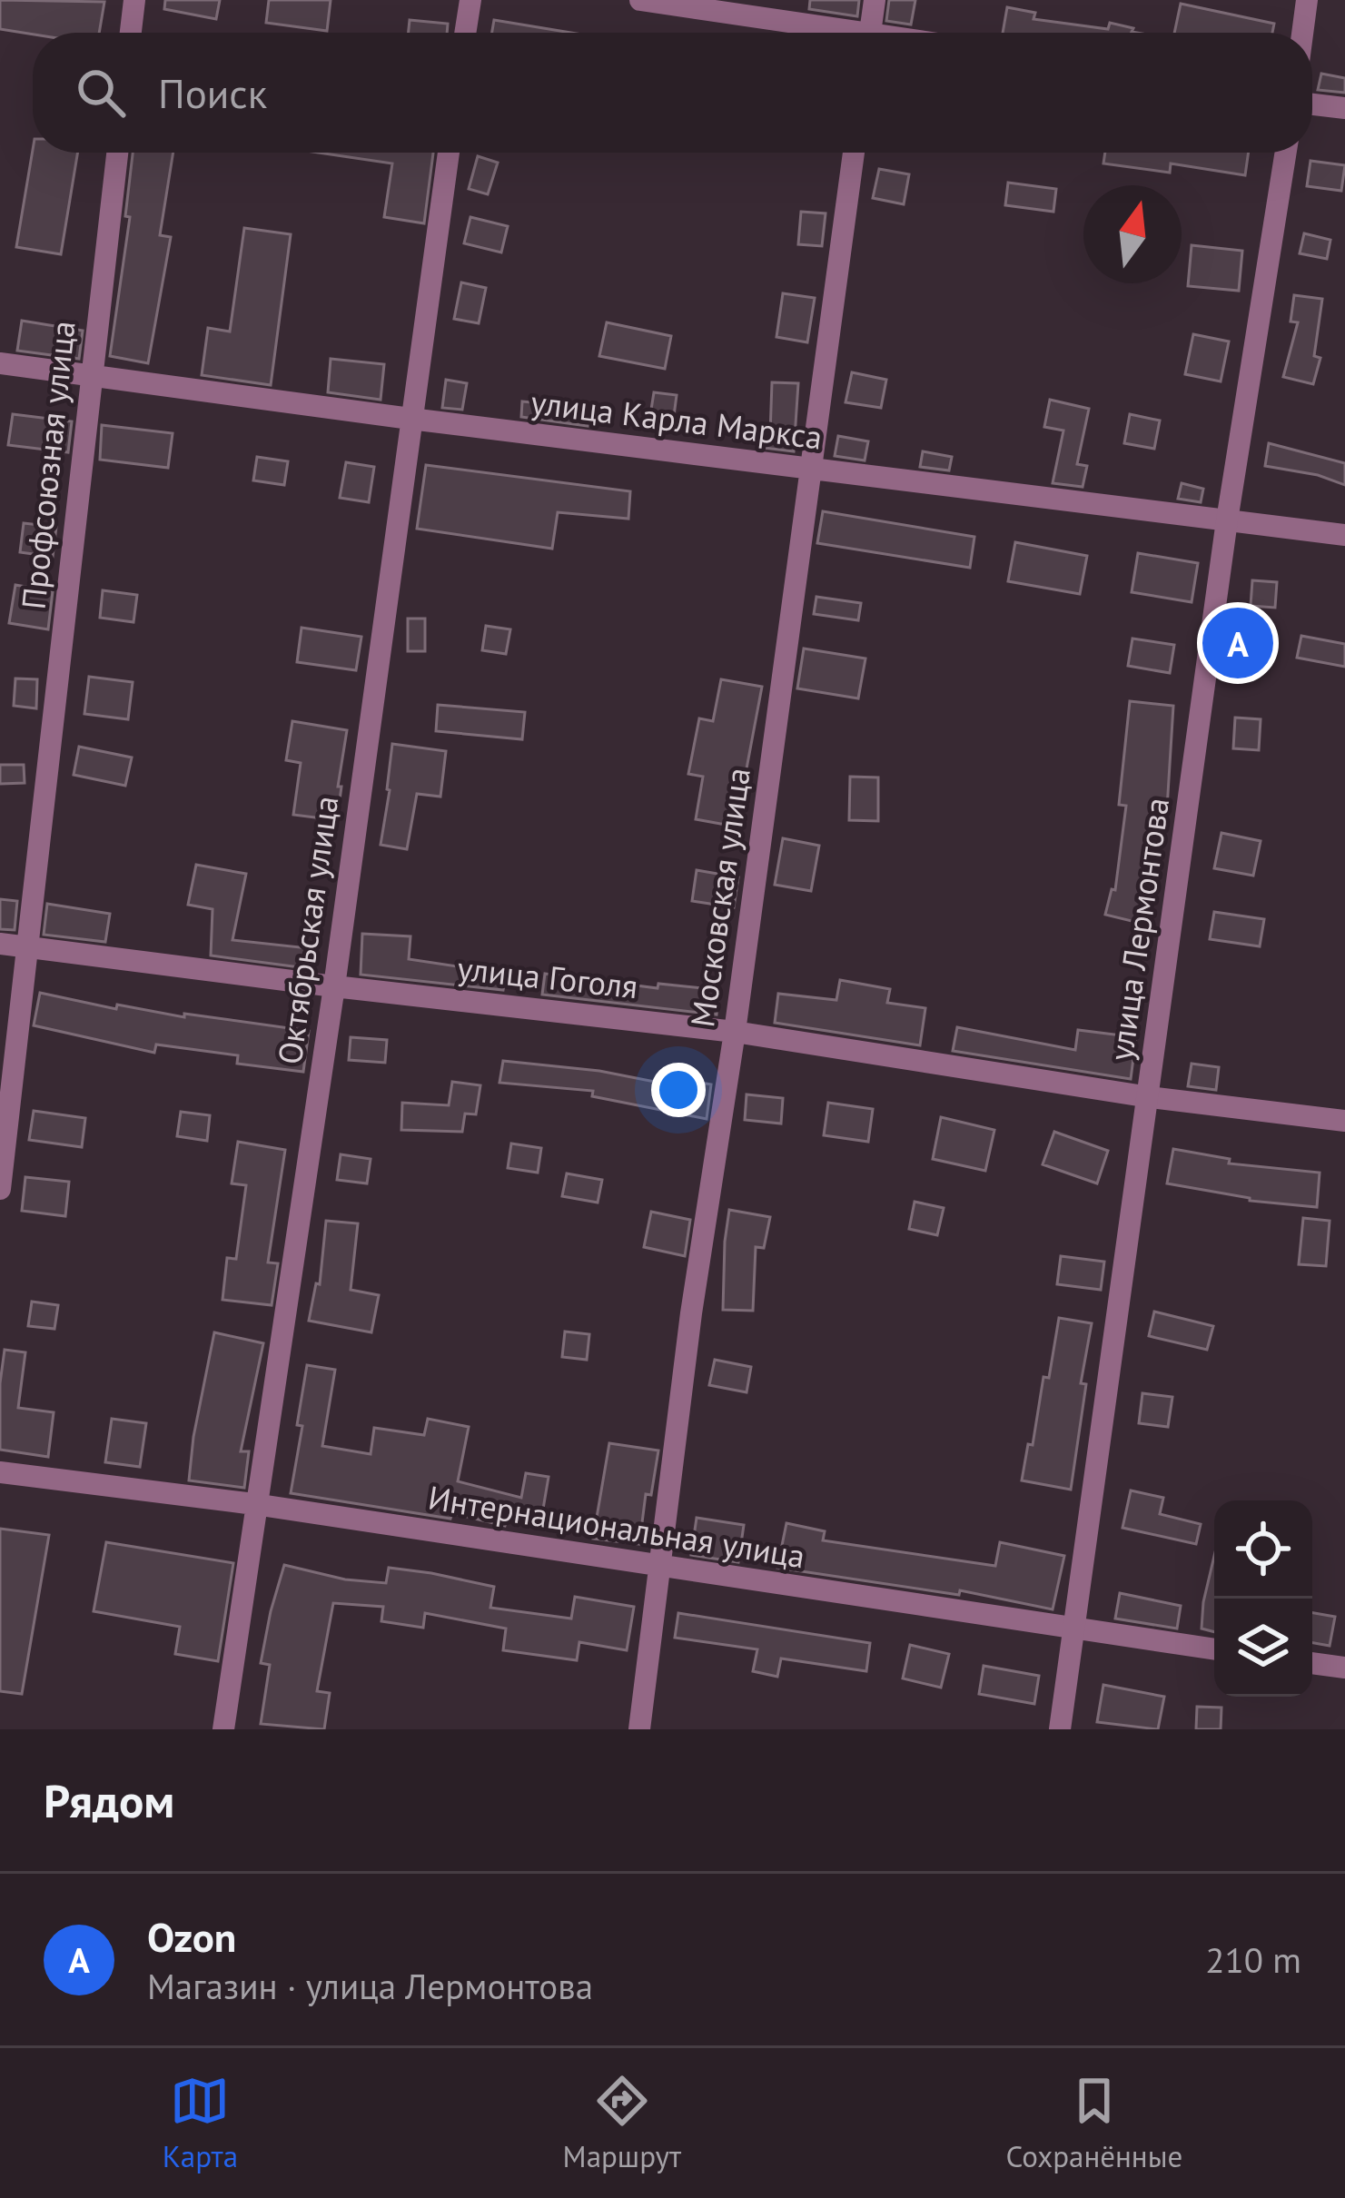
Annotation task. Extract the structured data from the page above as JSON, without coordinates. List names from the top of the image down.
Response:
{
  "streets": {
    "street": [
      "улица Карла Маркса",
      "Профсоюзная улица",
      "Московская улица",
      "улица Лермонтова",
      "Октябрьская улица",
      "улица Гоголя",
      "Интернациональная улица"
    ]
  },
  "crossings": [
    ["улица Карла Маркса", "Профсоюзная улица"],
    ["улица Карла Маркса", "Московская улица"],
    ["улица Карла Маркса", "улица Лермонтова"],
    ["улица Карла Маркса", "Октябрьская улица"],
    ["Профсоюзная улица", "улица Гоголя"],
    ["Московская улица", "улица Гоголя"],
    ["Московская улица", "Интернациональная улица"],
    ["улица Лермонтова", "улица Гоголя"],
    ["улица Лермонтова", "Интернациональная улица"],
    ["Октябрьская улица", "улица Гоголя"],
    ["Октябрьская улица", "Интернациональная улица"]
  ],
  "north": "top",
  "page": {
    "search": "Поиск",
    "pins": "A",
    "heading": "Рядом",
    "list": [
      {
        "mark": "A",
        "name": "Ozon",
        "note": "Магазин · улица Лермонтова",
        "value": "210 m"
      }
    ],
    "nav": ["Карта", "Маршрут", "Сохранённые"]
  }
}
